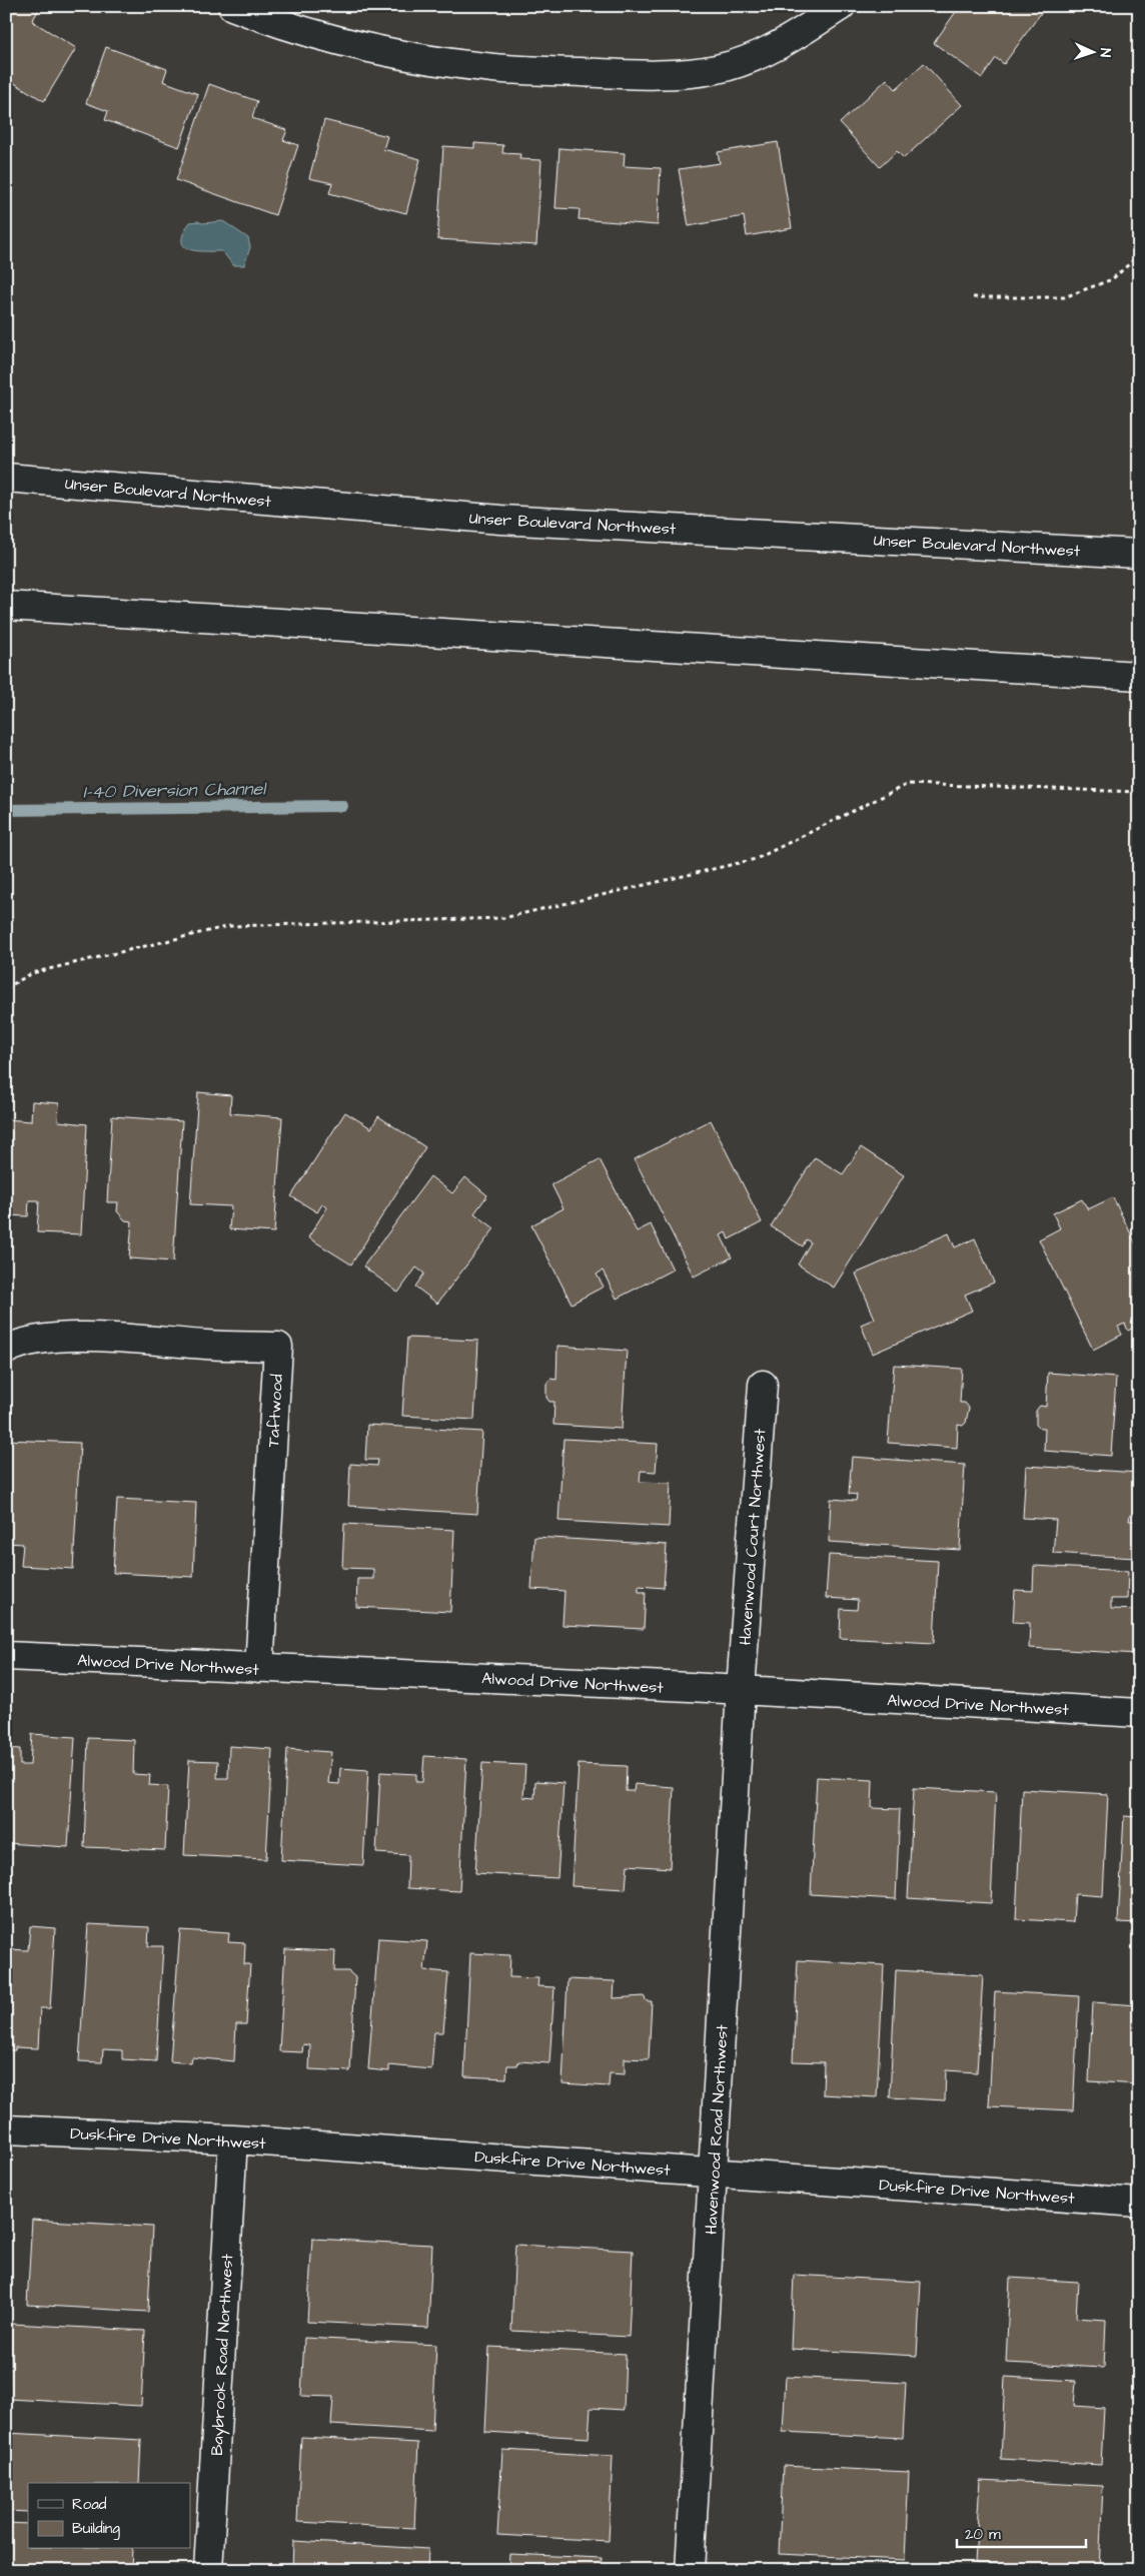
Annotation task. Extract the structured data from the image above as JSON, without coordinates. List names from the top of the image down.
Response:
{
  "streets": {
    "street": [
      "Unser Boulevard Northwest",
      "Taftwood",
      "Havenwood Court Northwest",
      "Alwood Drive Northwest",
      "Havenwood Road Northwest",
      "Duskfire Drive Northwest",
      "Baybrook Road Northwest"
    ]
  },
  "crossings": [
    ["Taftwood", "Alwood Drive Northwest"],
    ["Havenwood Court Northwest", "Alwood Drive Northwest"],
    ["Havenwood Court Northwest", "Havenwood Road Northwest"],
    ["Alwood Drive Northwest", "Havenwood Road Northwest"],
    ["Havenwood Road Northwest", "Duskfire Drive Northwest"],
    ["Duskfire Drive Northwest", "Baybrook Road Northwest"]
  ],
  "water": ["I-40 Diversion Channel"],
  "legend": ["Road", "Building"],
  "scale_bar": "20 m",
  "north": "right"
}
